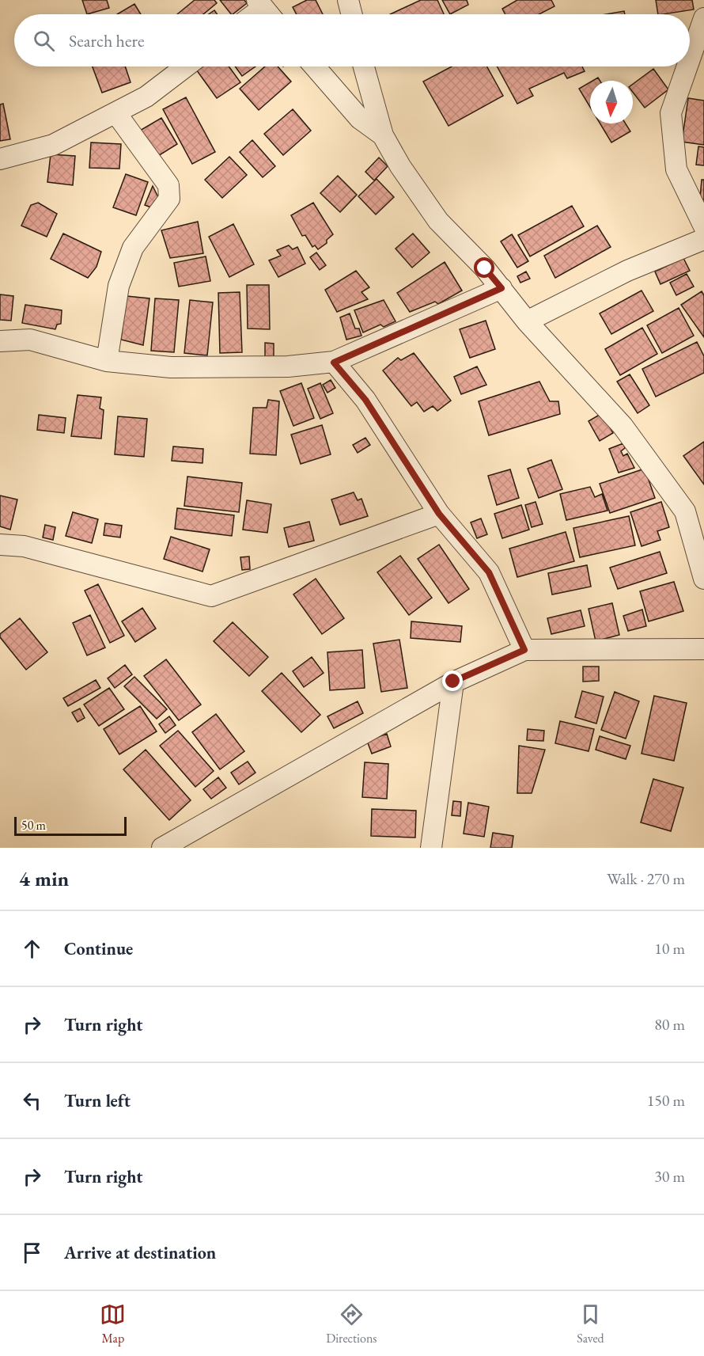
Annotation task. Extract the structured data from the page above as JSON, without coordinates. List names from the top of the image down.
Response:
{
  "scale_bar": "50 m",
  "north": "bottom",
  "page": {
    "search": "Search here",
    "scale": "50 m",
    "heading": ["4 min", "Walk · 270 m"],
    "list": [
      ["Continue", "10 m"],
      ["Turn right", "80 m"],
      ["Turn left", "150 m"],
      ["Turn right", "30 m"],
      "Arrive at destination"
    ],
    "nav": ["Map", "Directions", "Saved"]
  }
}
